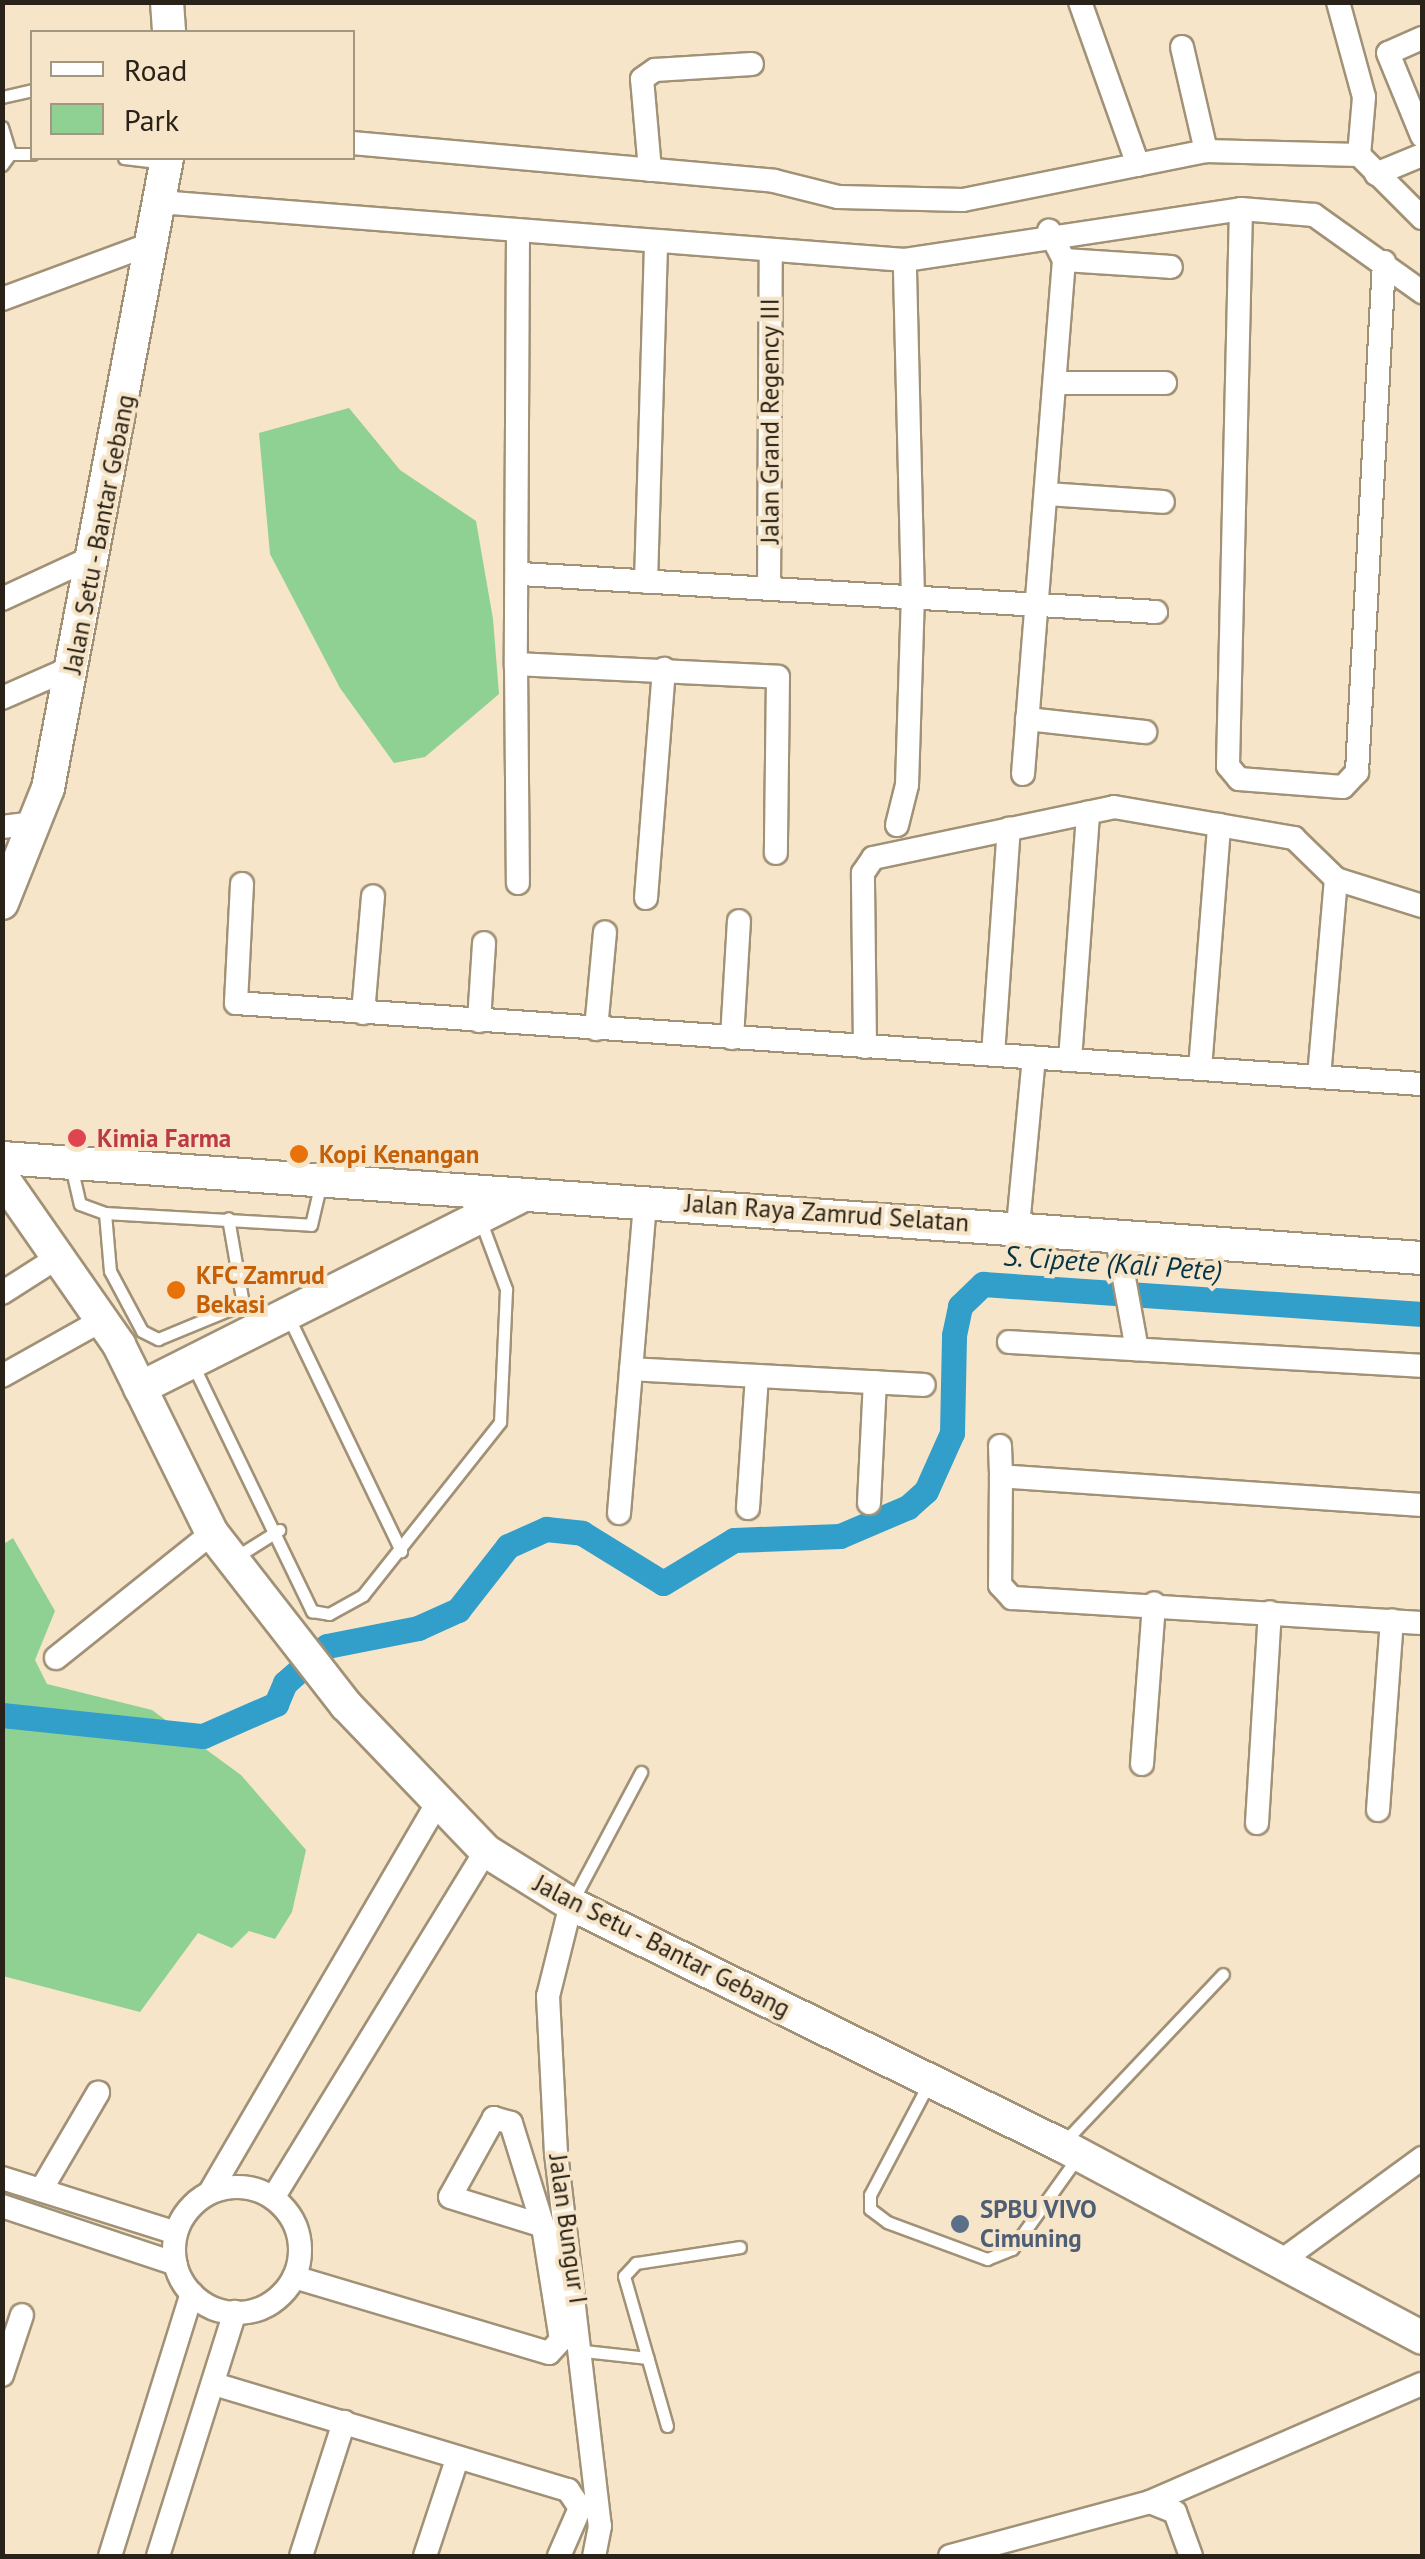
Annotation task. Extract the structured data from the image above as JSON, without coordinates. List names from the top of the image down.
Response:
{
  "streets": {
    "main road": ["Jalan Setu - Bantar Gebang", "Jalan Raya Zamrud Selatan"],
    "street": ["Jalan Grand Regency III", "Jalan Bungur I"]
  },
  "crossings": [
    ["Jalan Setu - Bantar Gebang", "Jalan Raya Zamrud Selatan"],
    ["Jalan Setu - Bantar Gebang", "Jalan Bungur I"]
  ],
  "water": ["S. Cipete (Kali Pete)"],
  "places": [
    "Kimia Farma",
    "Kopi Kenangan",
    "KFC Zamrud Bekasi",
    "SPBU VIVO Cimuning"
  ],
  "legend": ["Road", "Park"]
}
